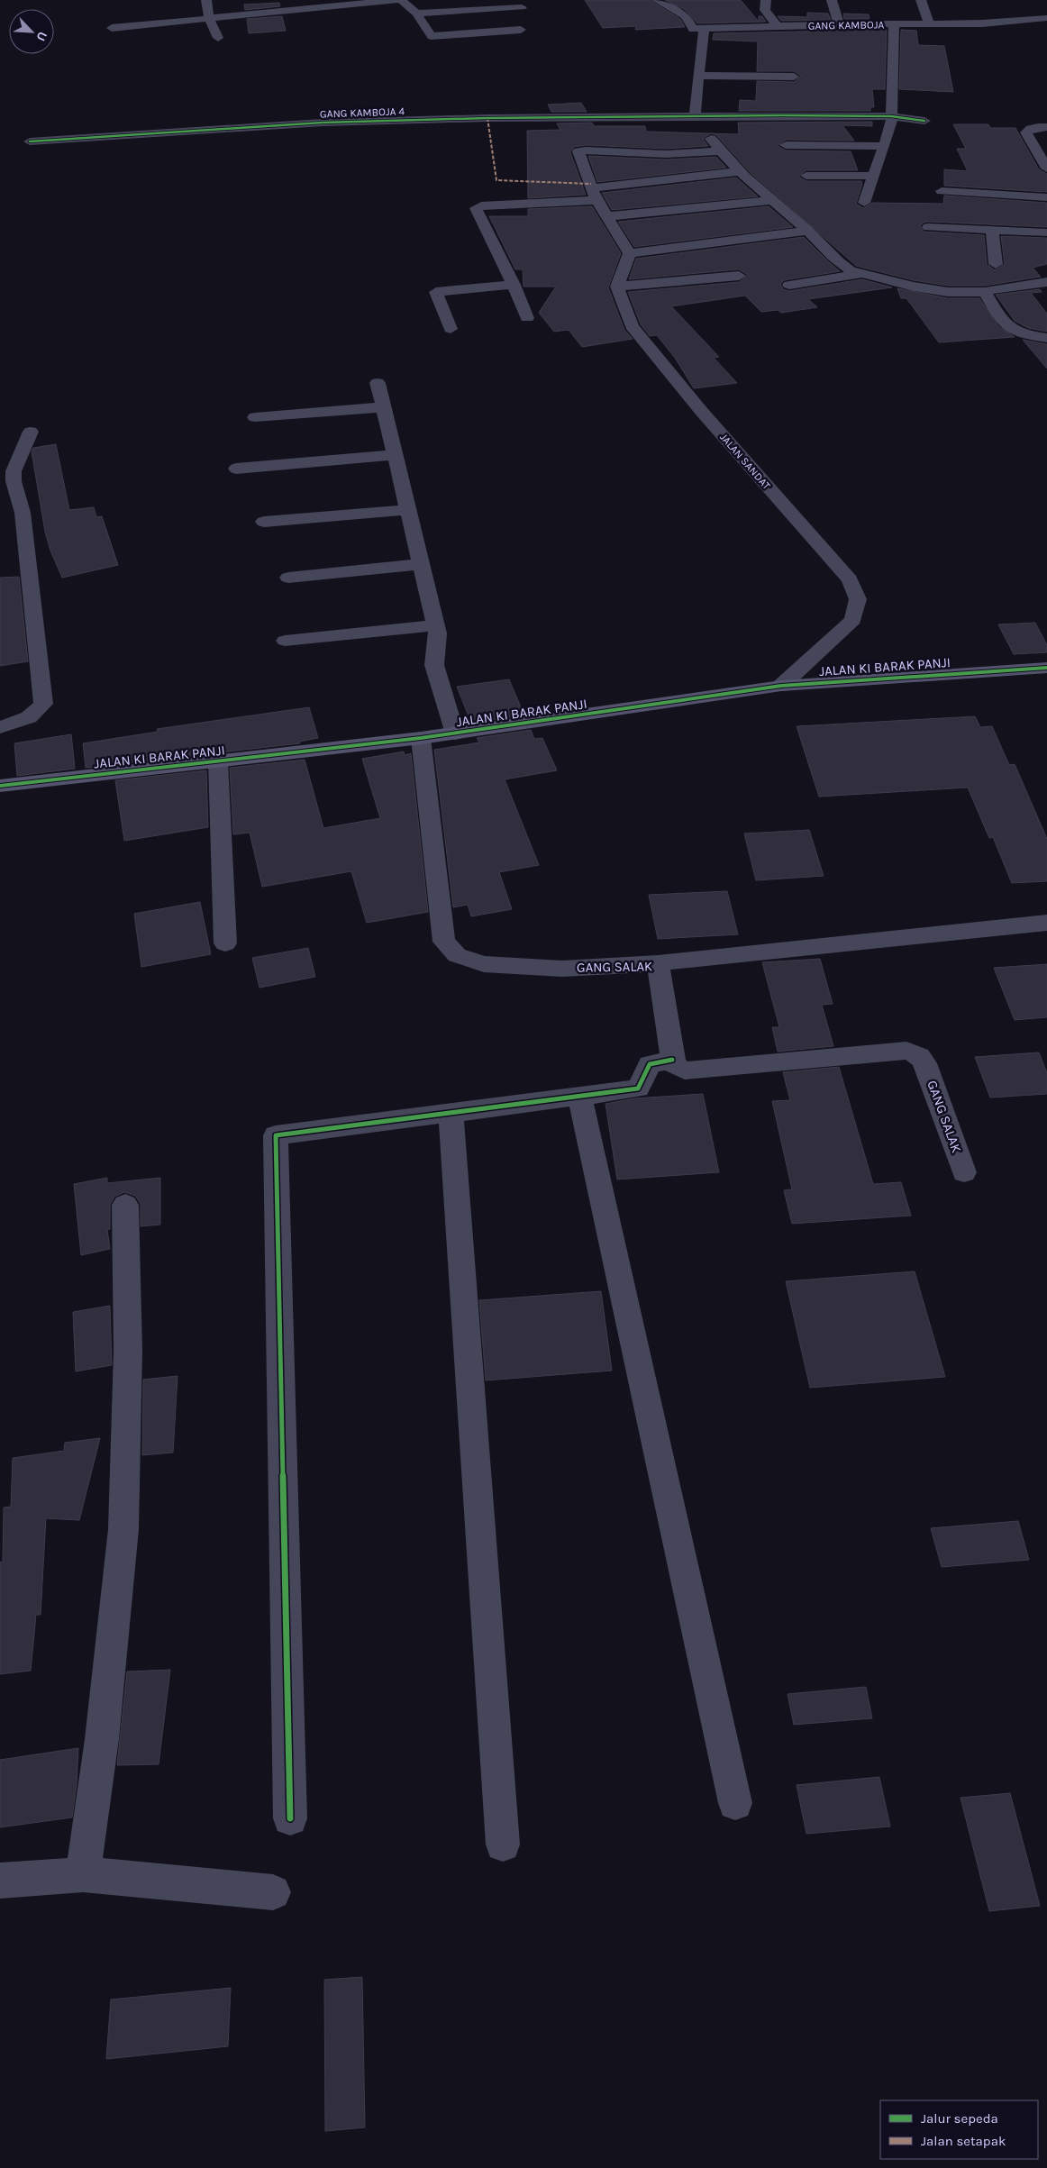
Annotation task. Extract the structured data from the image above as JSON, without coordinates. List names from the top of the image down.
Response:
{
  "streets": {
    "street": [
      "GANG KAMBOJA",
      "GANG KAMBOJA 4",
      "JALAN SANDAT",
      "JALAN KI BARAK PANJI",
      "GANG SALAK"
    ]
  },
  "crossings": [
    ["JALAN SANDAT", "JALAN KI BARAK PANJI"],
    ["JALAN KI BARAK PANJI", "GANG SALAK"]
  ],
  "legend": ["Jalur sepeda", "Jalan setapak"],
  "north": "bottom right"
}
